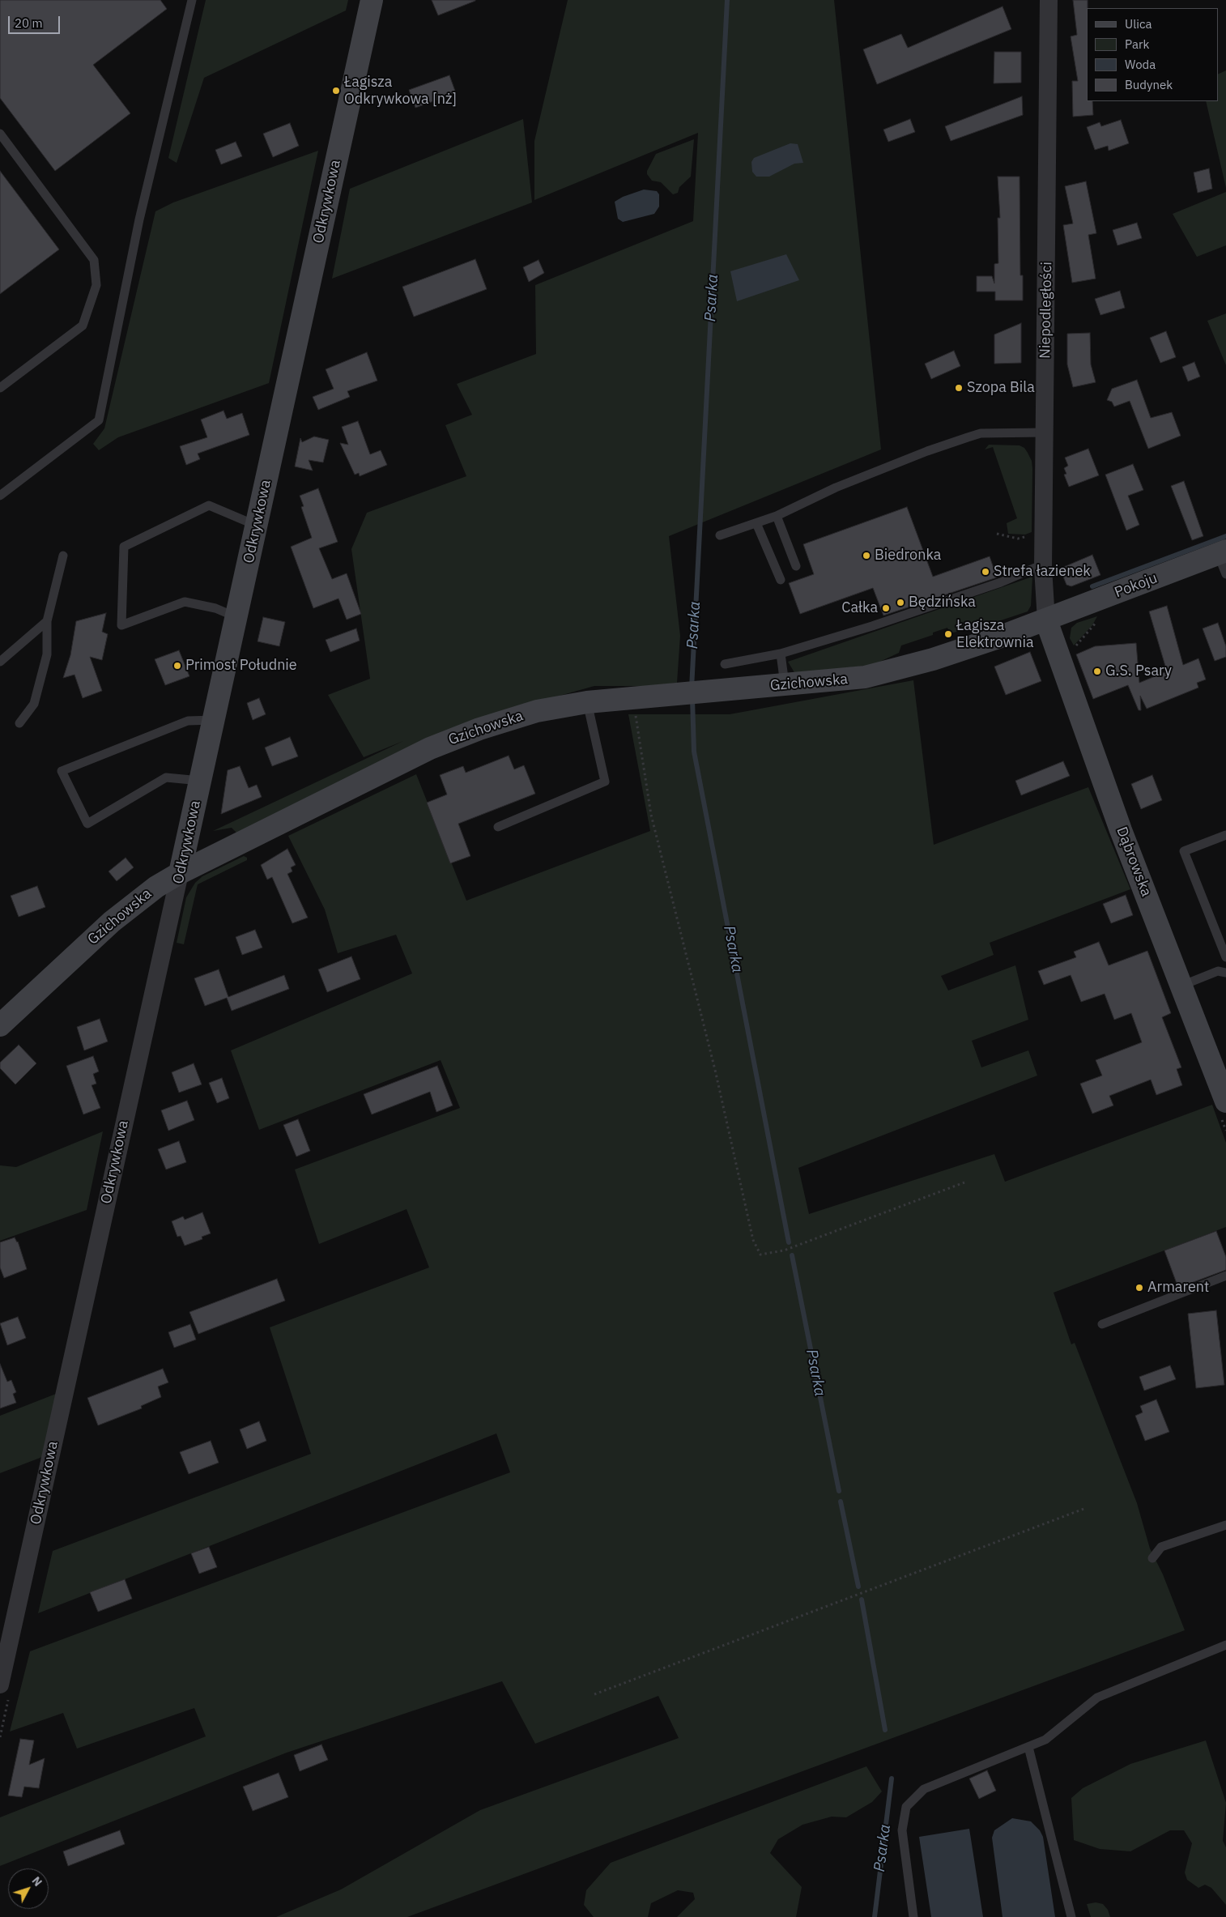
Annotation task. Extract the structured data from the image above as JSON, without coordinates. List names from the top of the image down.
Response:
{
  "streets": {
    "street": [
      "Odkrywkowa",
      "Niepodległości",
      "Pokoju",
      "Gzichowska",
      "Dąbrowska"
    ]
  },
  "crossings": [
    ["Odkrywkowa", "Gzichowska"],
    ["Niepodległości", "Pokoju"],
    ["Niepodległości", "Gzichowska"],
    ["Niepodległości", "Dąbrowska"],
    ["Pokoju", "Gzichowska"],
    ["Pokoju", "Dąbrowska"],
    ["Gzichowska", "Dąbrowska"]
  ],
  "water": ["Psarka"],
  "places": [
    "Łagisza Odkrywkowa [nż]",
    "Szopa Bila",
    "Biedronka",
    "Strefa łazienek",
    "Będzińska",
    "Całka",
    "Łagisza Elektrownia",
    "Primost Południe",
    "G.S. Psary",
    "Armarent"
  ],
  "legend": [
    "Ulica",
    "Park",
    "Woda",
    "Budynek"
  ],
  "scale_bar": "20 m",
  "north": "top right"
}
